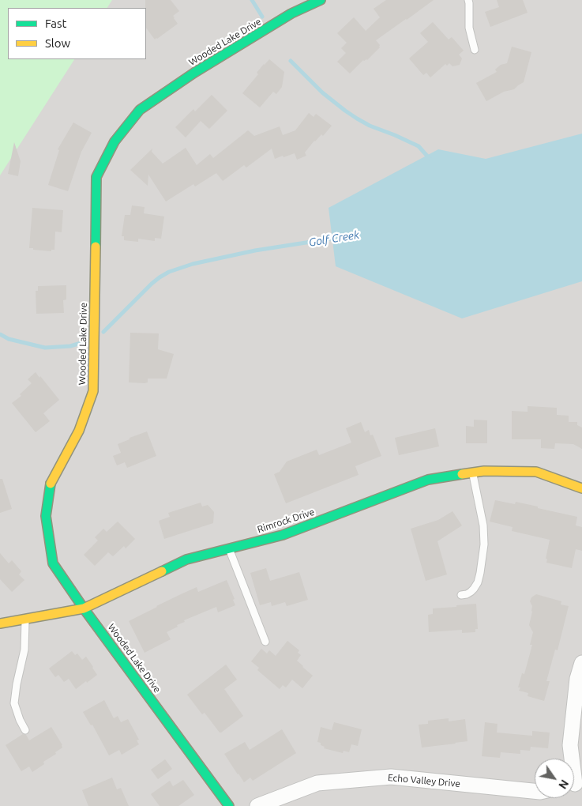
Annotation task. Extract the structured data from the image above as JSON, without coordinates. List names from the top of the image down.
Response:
{
  "streets": {
    "street": ["Wooded Lake Drive", "Rimrock Drive", "Echo Valley Drive"]
  },
  "crossings": [
    ["Wooded Lake Drive", "Rimrock Drive"]
  ],
  "water": ["Golf Creek"],
  "legend": ["Fast", "Slow"],
  "north": "bottom right"
}
